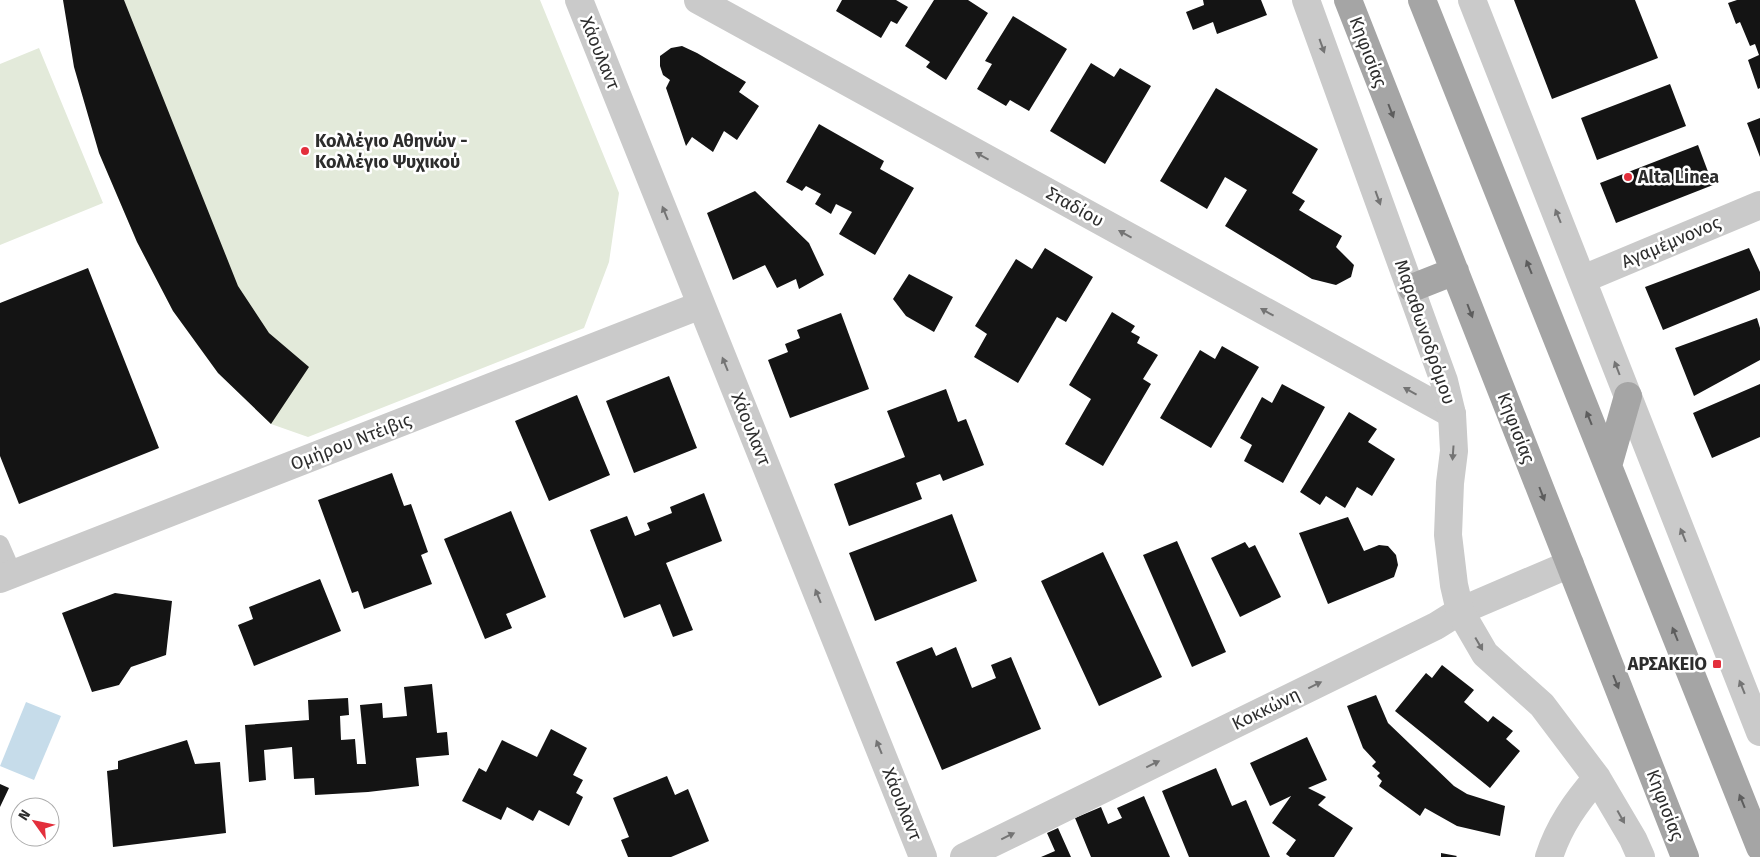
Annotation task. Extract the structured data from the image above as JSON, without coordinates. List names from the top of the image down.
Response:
{
  "streets": {
    "main road": ["Κηφισίας"],
    "street": [
      "Χάουλαντ",
      "Σταδίου",
      "Αγαμέμνονος",
      "Μαραθωνοδρόμου",
      "Ομήρου Ντέιβις",
      "Κοκκώνη"
    ]
  },
  "crossings": [
    ["Κηφισίας", "Κοκκώνη"],
    ["Χάουλαντ", "Ομήρου Ντέιβις"],
    ["Σταδίου", "Μαραθωνοδρόμου"],
    ["Μαραθωνοδρόμου", "Κοκκώνη"]
  ],
  "one_way": ["Χάουλαντ", "Σταδίου", "Κοκκώνη"],
  "places": {
    "other": ["Κολλέγιο Αθηνών - Κολλέγιο Ψυχικού", "Alta Linea"],
    "transit": ["ΑΡΣΑΚΕΙΟ"]
  },
  "north": "top left"
}
